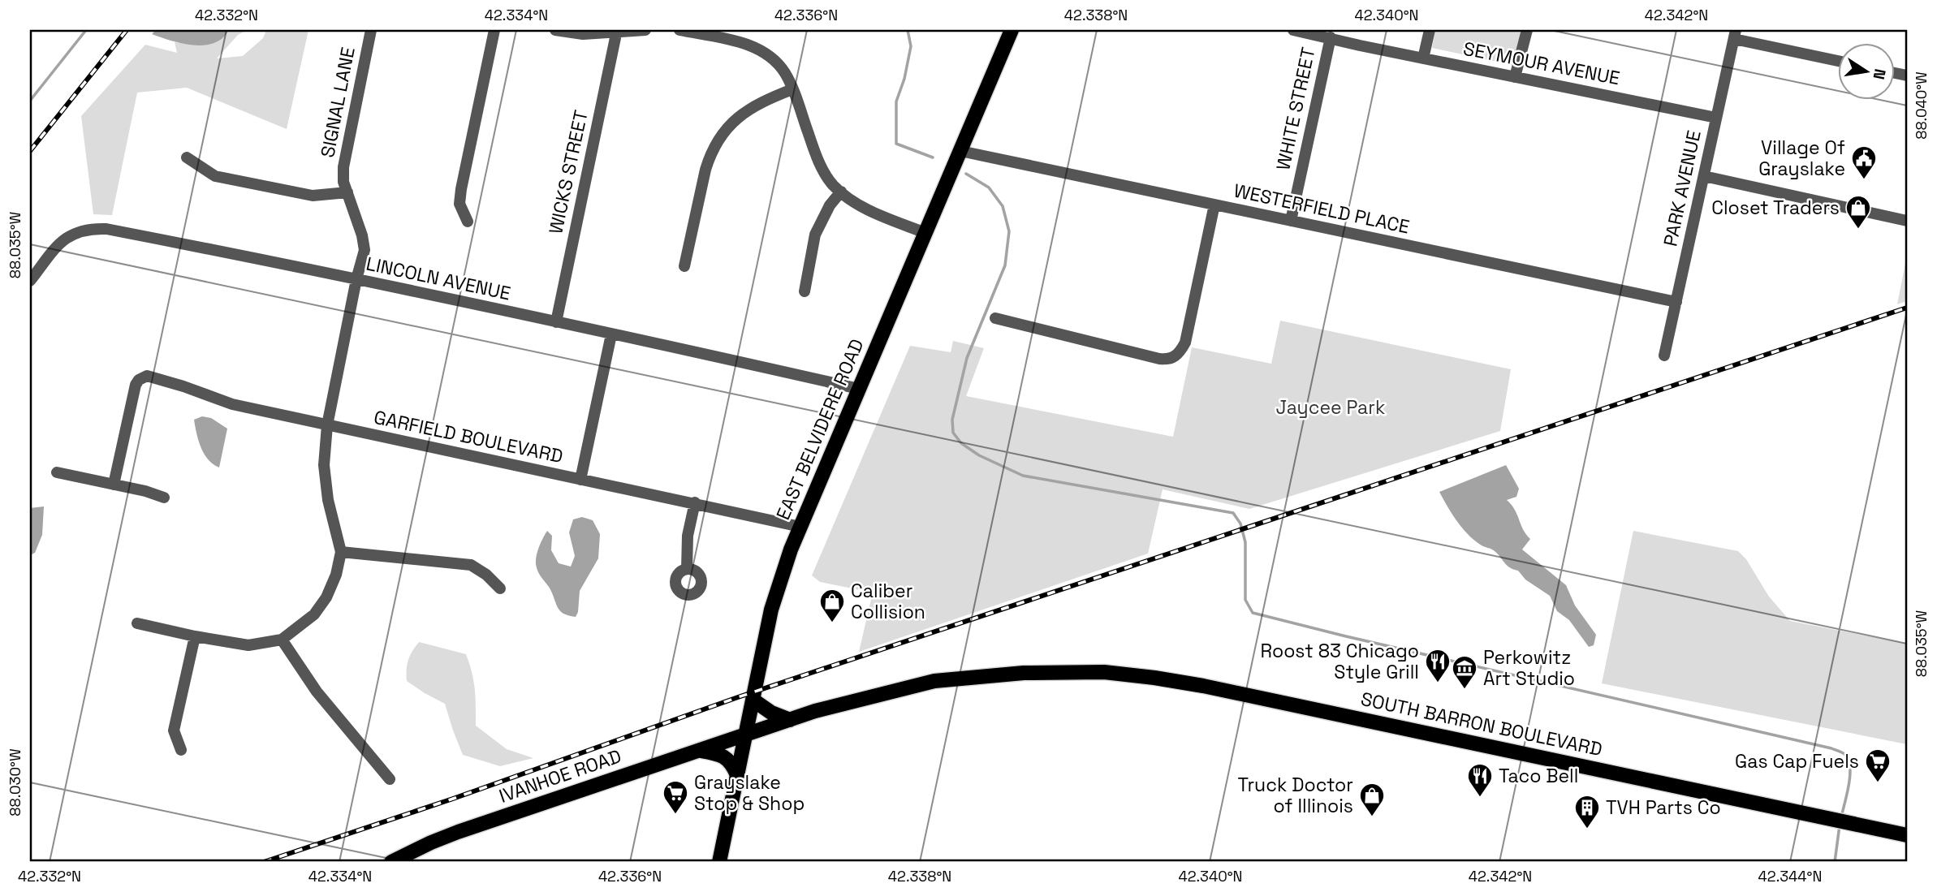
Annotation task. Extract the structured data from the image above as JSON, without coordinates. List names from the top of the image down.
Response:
{
  "streets": {
    "main road": ["EAST BELVIDERE ROAD", "SOUTH BARRON BOULEVARD", "IVANHOE ROAD"],
    "street": [
      "SEYMOUR AVENUE",
      "SIGNAL LANE",
      "WHITE STREET",
      "WICKS STREET",
      "PARK AVENUE",
      "WESTERFIELD PLACE",
      "LINCOLN AVENUE",
      "GARFIELD BOULEVARD"
    ]
  },
  "crossings": [
    ["SEYMOUR AVENUE", "WHITE STREET"],
    ["SEYMOUR AVENUE", "PARK AVENUE"],
    ["SIGNAL LANE", "LINCOLN AVENUE"],
    ["SIGNAL LANE", "GARFIELD BOULEVARD"],
    ["WHITE STREET", "WESTERFIELD PLACE"],
    ["WICKS STREET", "LINCOLN AVENUE"],
    ["PARK AVENUE", "WESTERFIELD PLACE"],
    ["WESTERFIELD PLACE", "EAST BELVIDERE ROAD"],
    ["LINCOLN AVENUE", "EAST BELVIDERE ROAD"],
    ["EAST BELVIDERE ROAD", "GARFIELD BOULEVARD"],
    ["EAST BELVIDERE ROAD", "SOUTH BARRON BOULEVARD"],
    ["EAST BELVIDERE ROAD", "IVANHOE ROAD"],
    ["SOUTH BARRON BOULEVARD", "IVANHOE ROAD"]
  ],
  "parks": ["Jaycee Park"],
  "places": {
    "public building": ["Village Of Grayslake"],
    "shop": ["Closet Traders", "Caliber Collision", "Truck Doctor of Illinois"],
    "restaurant": ["Roost 83 Chicago Style Grill", "Taco Bell"],
    "museum": ["Perkowitz Art Studio"],
    "supermarket": ["Gas Cap Fuels", "Grayslake Stop & Shop"],
    "building": ["TVH Parts Co"]
  },
  "north": "right",
  "coordinates": [
    "42.332°N",
    "42.334°N",
    "42.336°N",
    "42.338°N",
    "42.340°N",
    "42.342°N",
    "88.040°W",
    "88.035°W",
    "88.030°W",
    "42.344°N"
  ]
}
